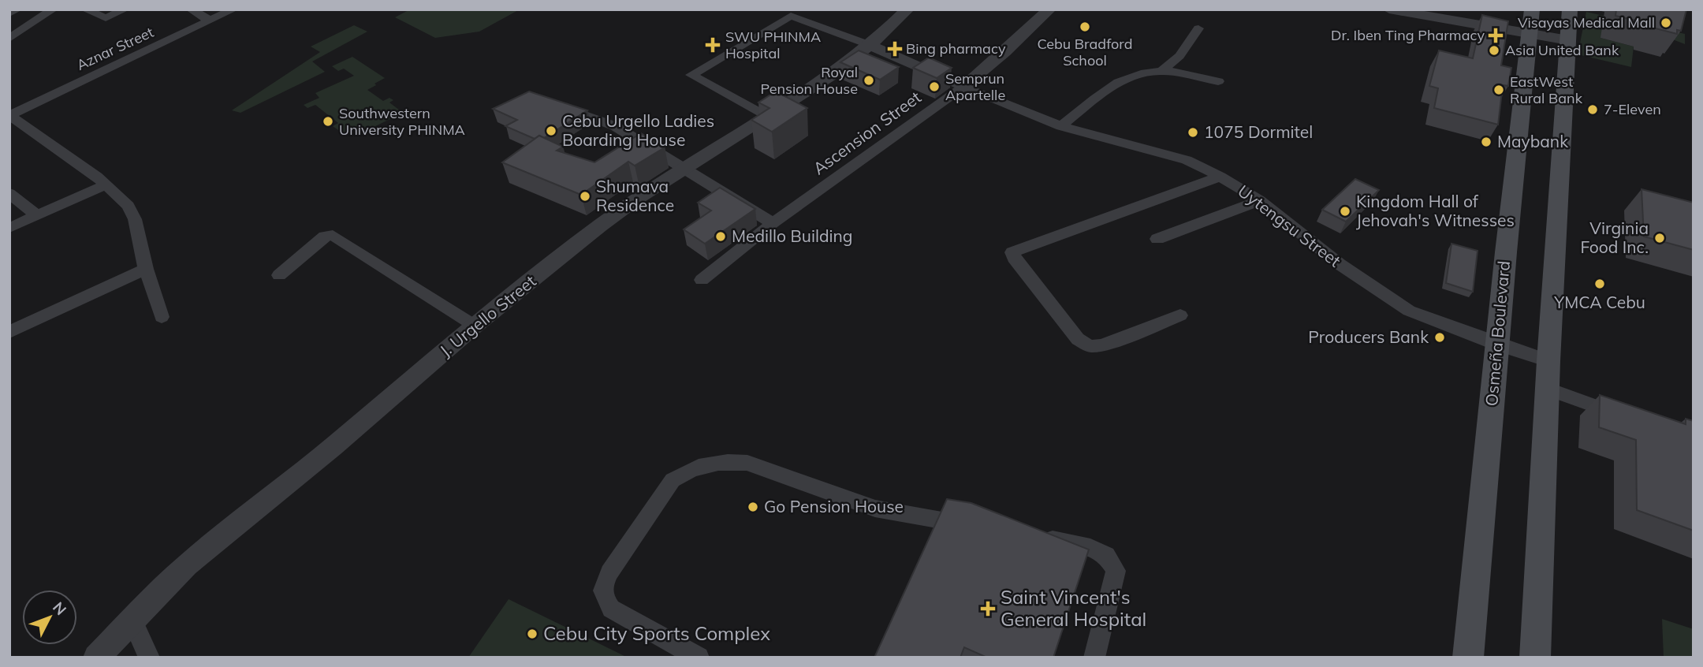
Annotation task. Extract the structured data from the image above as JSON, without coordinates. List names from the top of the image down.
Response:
{
  "streets": {
    "main road": ["Osmeña Boulevard"],
    "street": [
      "Aznar Street",
      "Ascension Street",
      "Uytengsu Street",
      "J. Urgello Street"
    ]
  },
  "crossings": [
    ["Ascension Street", "Uytengsu Street"],
    ["Uytengsu Street", "J. Urgello Street"],
    ["Uytengsu Street", "Osmeña Boulevard"]
  ],
  "places": {
    "other": [
      "Visayas Medical Mall",
      "Cebu Bradford School",
      "Asia United Bank",
      "Royal Pension House",
      "Semprun Apartelle",
      "EastWest Rural Bank",
      "7-Eleven",
      "Southwestern University PHINMA",
      "Cebu Urgello Ladies Boarding House",
      "1075 Dormitel",
      "Maybank",
      "Shumava Residence",
      "Kingdom Hall of Jehovah's Witnesses",
      "Medillo Building",
      "Virginia Food Inc.",
      "YMCA Cebu",
      "Producers Bank",
      "Go Pension House",
      "Cebu City Sports Complex"
    ],
    "health": [
      "Dr. Iben Ting Pharmacy",
      "SWU PHINMA Hospital",
      "Bing pharmacy",
      "Saint Vincent's General Hospital"
    ]
  },
  "north": "top right"
}
